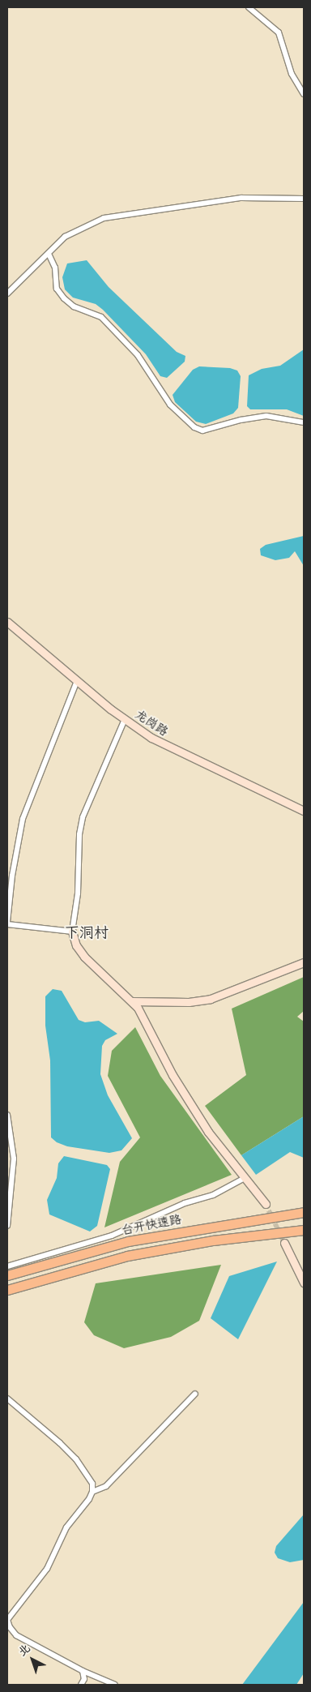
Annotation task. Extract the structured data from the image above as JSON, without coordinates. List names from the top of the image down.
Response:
{
  "streets": {
    "highway": ["台开快速路"],
    "street": ["龙岗路"]
  },
  "districts": ["下洞村"],
  "north": "top left"
}
